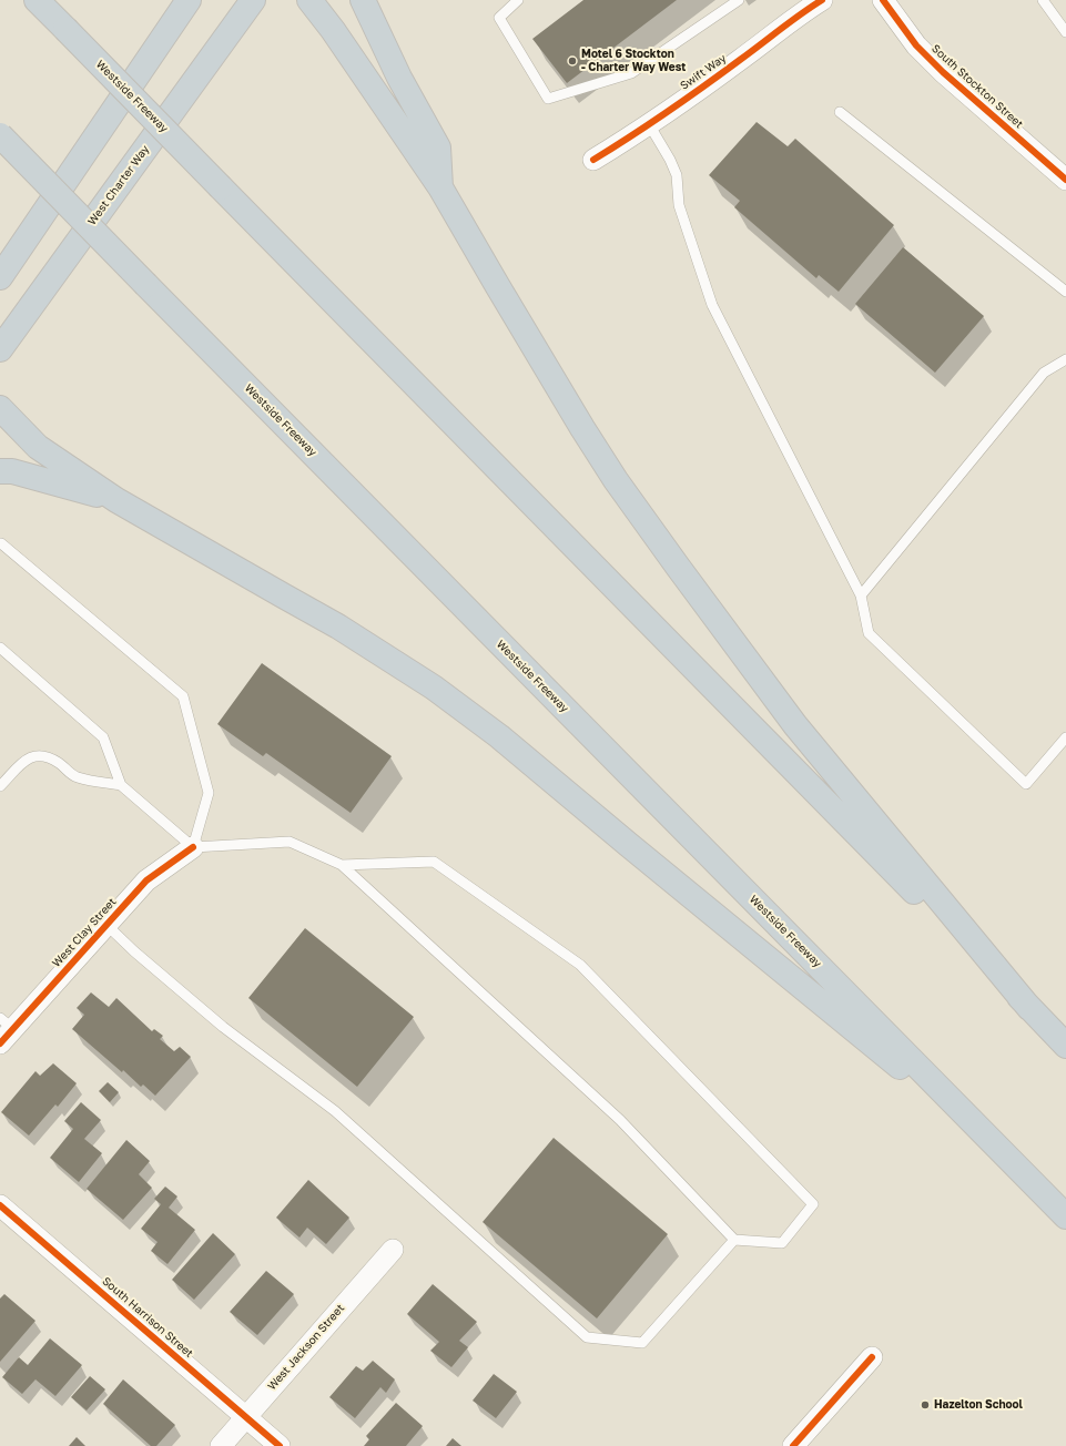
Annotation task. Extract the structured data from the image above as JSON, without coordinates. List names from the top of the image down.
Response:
{
  "streets": {
    "highway": ["Westside Freeway", "West Charter Way"],
    "street": [
      "Swift Way",
      "South Stockton Street",
      "West Clay Street",
      "South Harrison Street",
      "West Jackson Street"
    ]
  },
  "crossings": [
    ["South Harrison Street", "West Jackson Street"]
  ],
  "places": ["Motel 6 Stockton - Charter Way West", "Hazelton School"]
}
